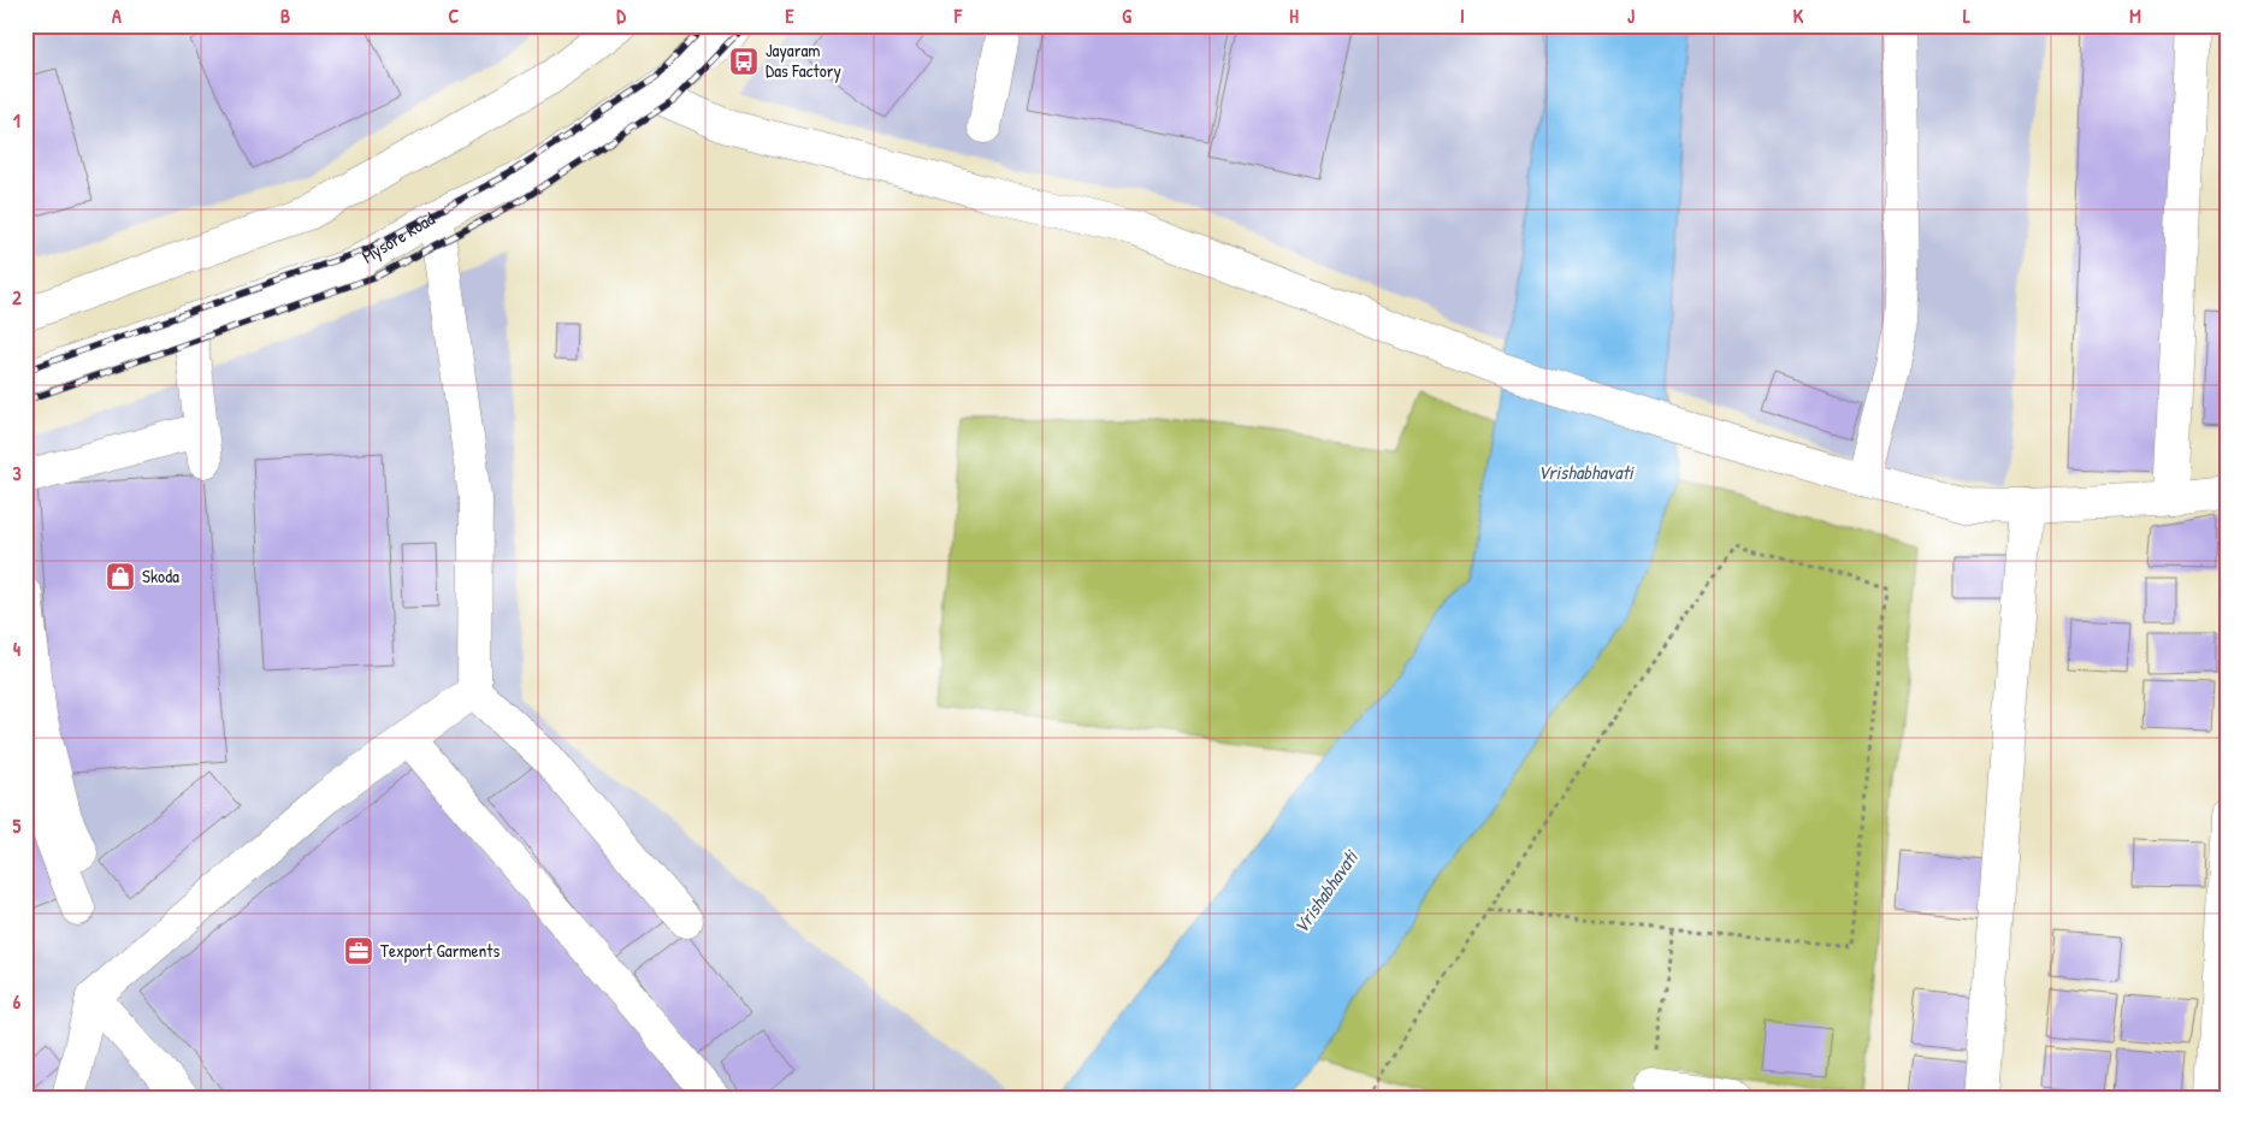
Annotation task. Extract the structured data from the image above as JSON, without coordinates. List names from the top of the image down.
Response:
{
  "streets": {
    "main road": ["Mysore Road"]
  },
  "water": ["Vrishabhavati"],
  "places": {
    "bus stop": ["Jayaram Das Factory"],
    "shop": ["Skoda"],
    "office": ["Texport Garments"]
  },
  "grid": {
    "columns": [
      "A",
      "B",
      "C",
      "D",
      "E",
      "F",
      "G",
      "H",
      "I",
      "J",
      "K",
      "L",
      "M"
    ],
    "rows": [
      "1",
      "2",
      "3",
      "4",
      "5",
      "6"
    ]
  }
}
